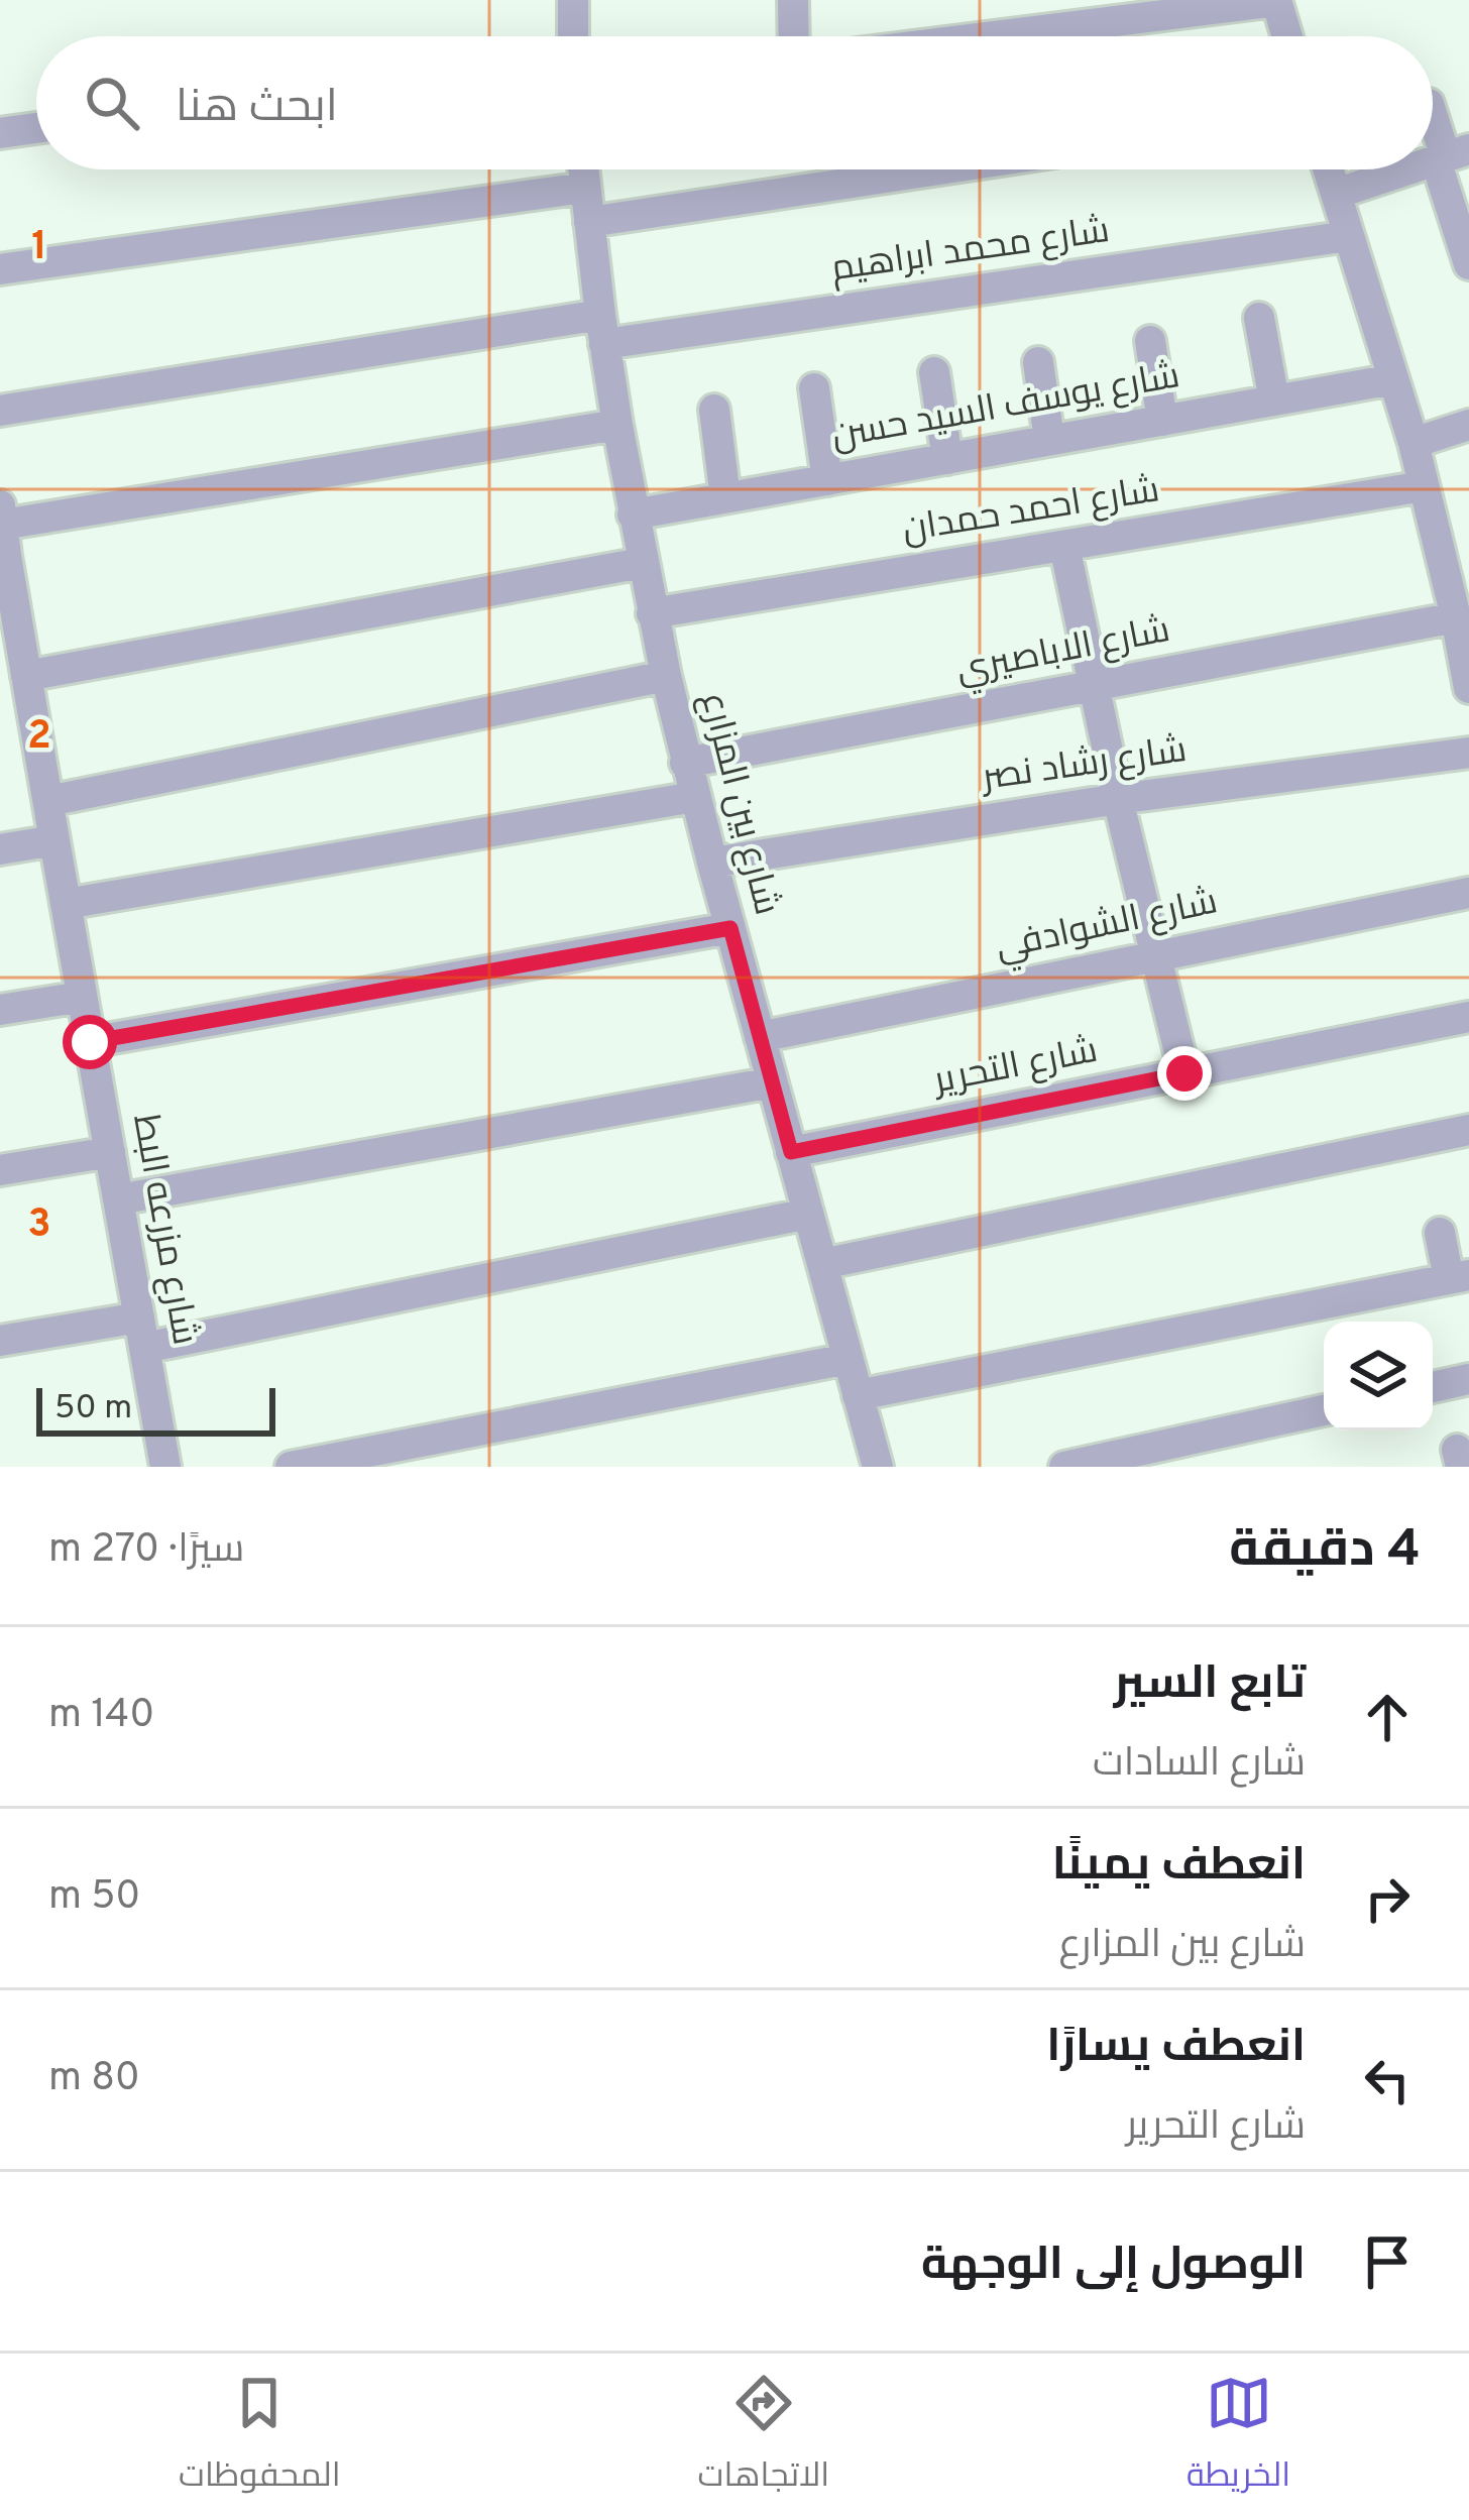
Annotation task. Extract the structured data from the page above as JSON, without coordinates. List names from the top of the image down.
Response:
{
  "streets": {
    "street": [
      "شارع محمد ابراهيم",
      "شارع يوسف السيد حسن",
      "شارع احمد حمدان",
      "شارع الاباصيري",
      "شارع رشاد نصر",
      "شارع بين المزارع",
      "شارع الشوادفي",
      "شارع التحرير",
      "شارع مزرعه البط"
    ]
  },
  "crossings": [
    ["شارع محمد ابراهيم", "شارع بين المزارع"],
    ["شارع يوسف السيد حسن", "شارع بين المزارع"],
    ["شارع احمد حمدان", "شارع بين المزارع"],
    ["شارع الاباصيري", "شارع بين المزارع"],
    ["شارع رشاد نصر", "شارع بين المزارع"],
    ["شارع بين المزارع", "شارع الشوادفي"],
    ["شارع بين المزارع", "شارع التحرير"]
  ],
  "scale_bar": "50 m",
  "page": {
    "search": "ابحث هنا",
    "scale": "50 m",
    "heading": ["4 دقيقة", "سيرًا · 270 m"],
    "list": [
      ["تابع السير", "شارع السادات", "140 m"],
      ["انعطف يمينًا", "شارع بين المزارع", "50 m"],
      ["انعطف يسارًا", "شارع التحرير", "80 m"],
      "الوصول إلى الوجهة"
    ],
    "nav": ["الخريطة", "الاتجاهات", "المحفوظات"]
  },
  "grid": {
    "rows": ["1", "2", "3"]
  }
}
